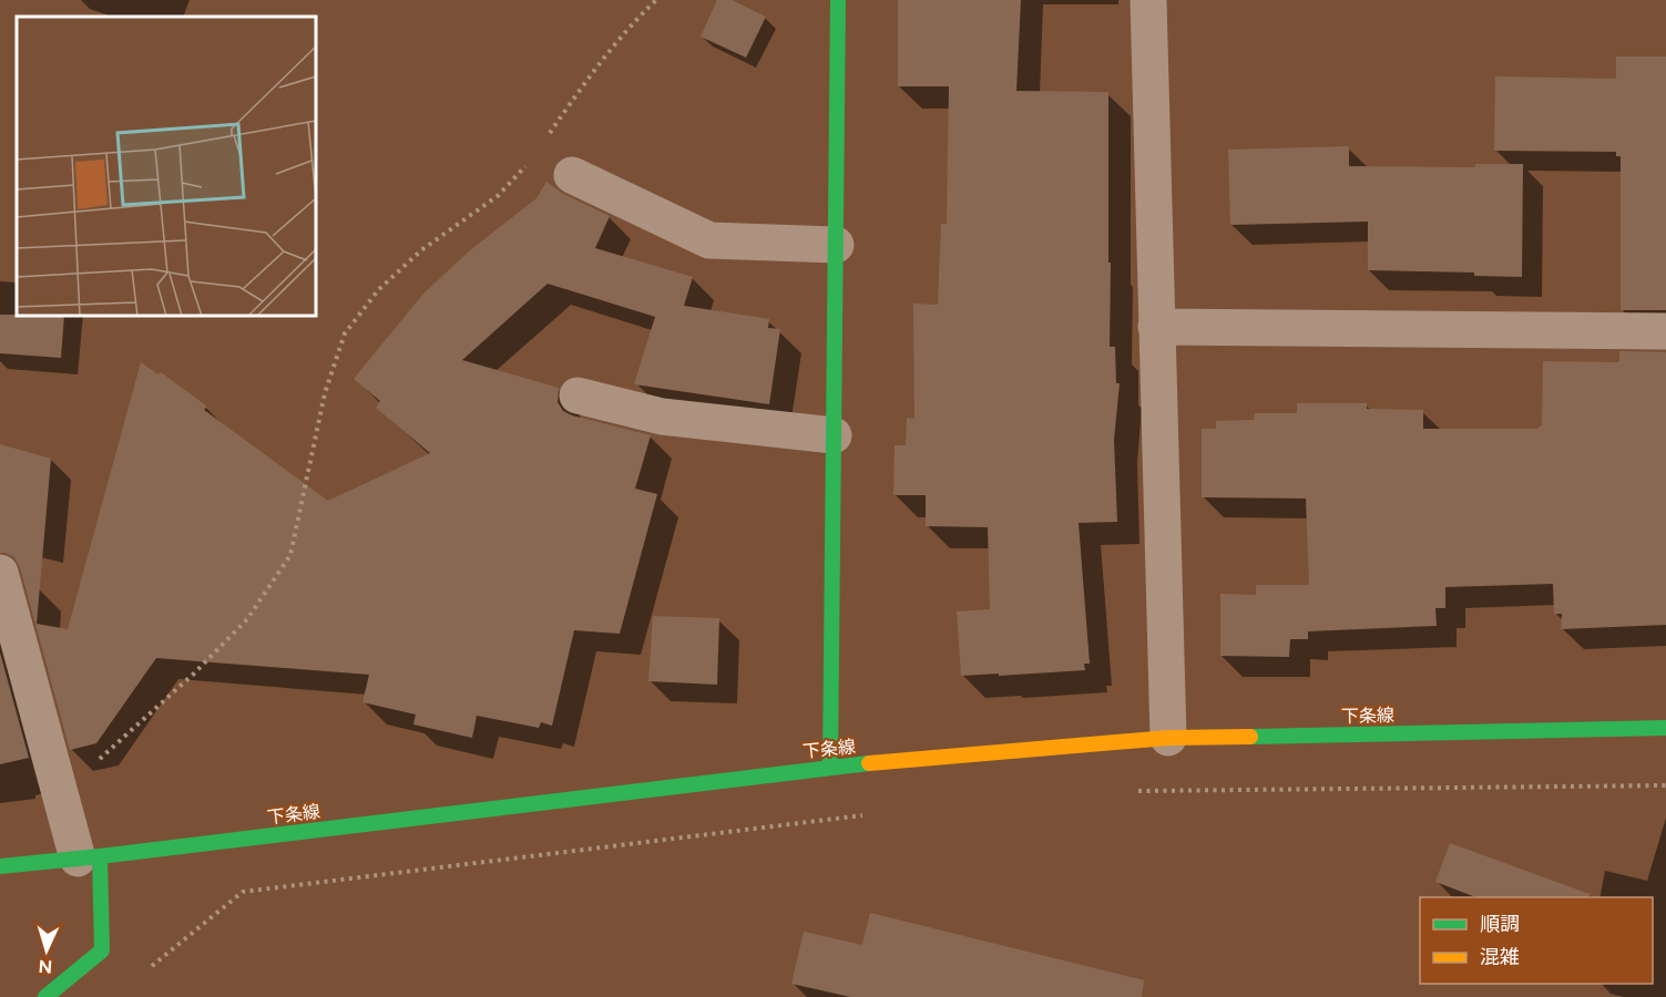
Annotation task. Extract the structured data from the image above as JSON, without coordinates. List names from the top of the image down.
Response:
{
  "streets": {
    "street": ["下条線"]
  },
  "legend": ["順調", "混雑"],
  "north": "bottom"
}
